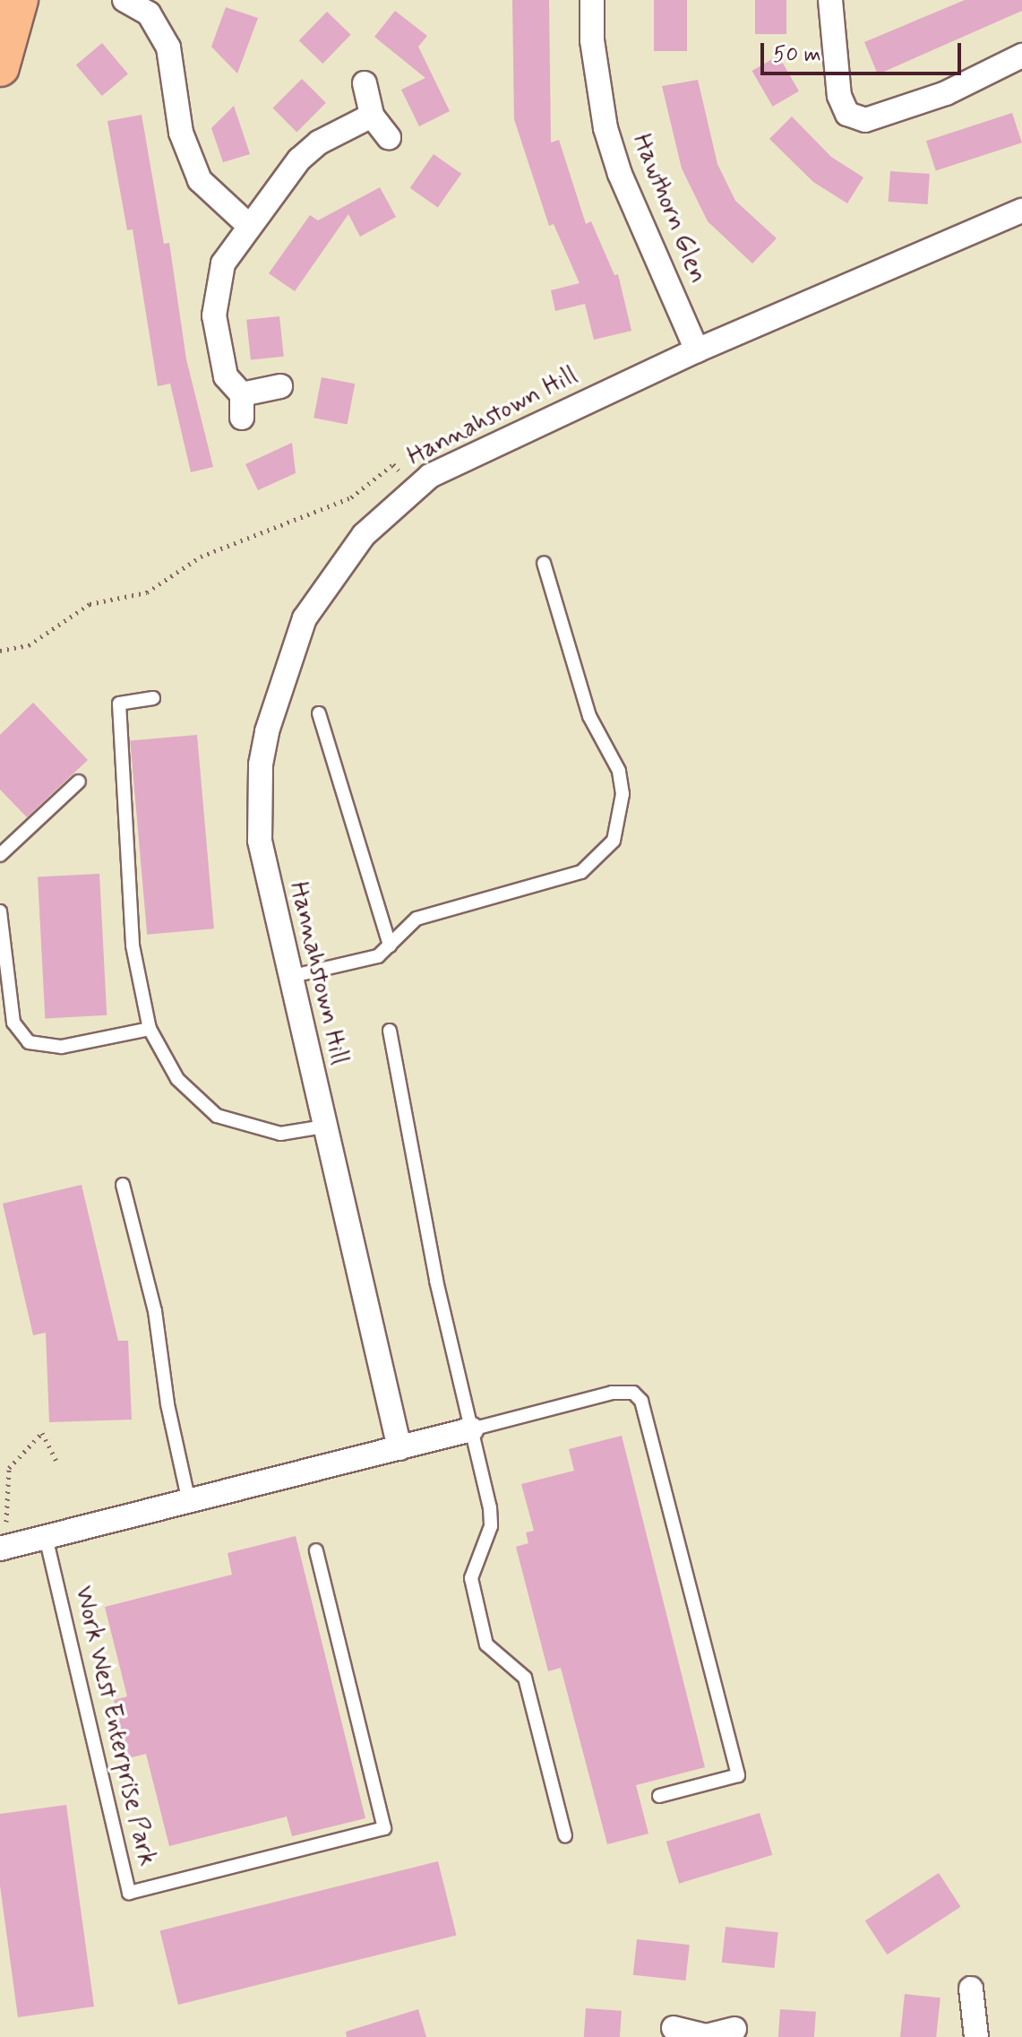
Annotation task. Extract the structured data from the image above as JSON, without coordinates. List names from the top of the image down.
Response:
{
  "streets": {
    "street": ["Hawthorn Glen", "Hannahstown Hill"],
    "lane": ["Work West Enterprise Park"]
  },
  "crossings": [
    ["Hawthorn Glen", "Hannahstown Hill"]
  ],
  "scale_bar": "50 m"
}
